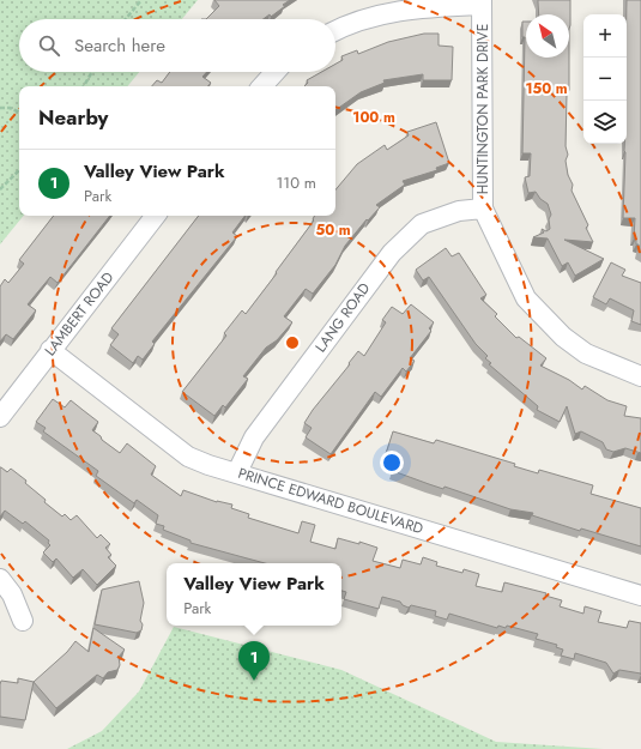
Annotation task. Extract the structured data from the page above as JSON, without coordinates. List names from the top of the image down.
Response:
{
  "streets": {
    "street": [
      "HUNTINGTON PARK DRIVE",
      "LAMBERT ROAD",
      "LANG ROAD",
      "PRINCE EDWARD BOULEVARD"
    ]
  },
  "crossings": [
    ["HUNTINGTON PARK DRIVE", "LANG ROAD"],
    ["LAMBERT ROAD", "PRINCE EDWARD BOULEVARD"],
    ["LANG ROAD", "PRINCE EDWARD BOULEVARD"]
  ],
  "north": "top left",
  "page": {
    "map_buttons": ["+", "−"],
    "search": "Search here",
    "heading": "Nearby",
    "list": [
      {
        "mark": "1",
        "name": "Valley View Park",
        "note": "Park",
        "value": "110 m"
      }
    ],
    "popup": ["Valley View Park", "Park"],
    "pins": "1"
  },
  "rings": ["150 m", "100 m", "50 m"]
}
